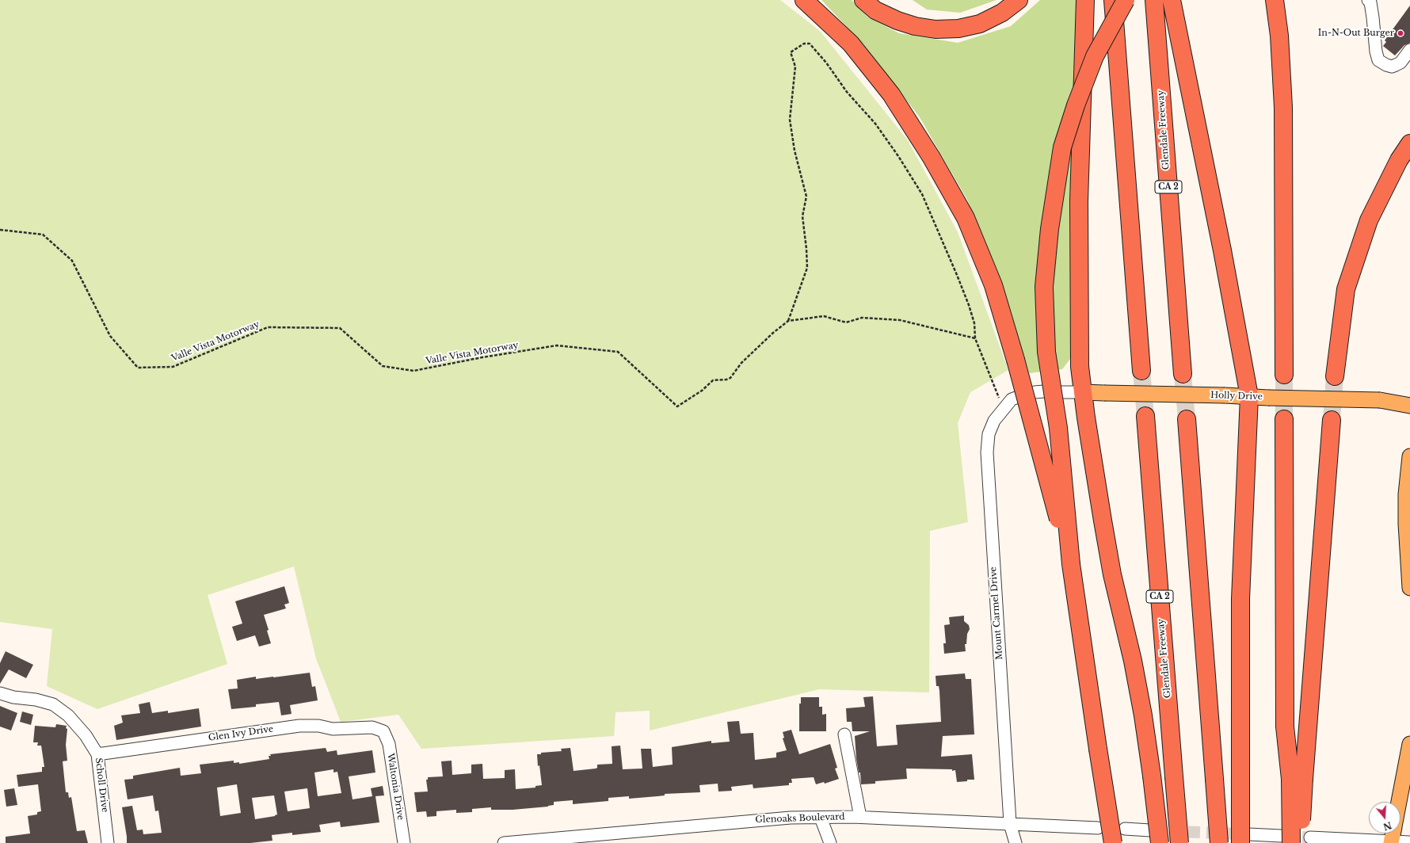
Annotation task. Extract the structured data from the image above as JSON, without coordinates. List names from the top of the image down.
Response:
{
  "streets": {
    "highway": ["Glendale Freeway", "CA 2"],
    "main road": ["Holly Drive"],
    "street": [
      "Mount Carmel Drive",
      "Glen Ivy Drive",
      "Scholl Drive",
      "Waltonia Drive",
      "Glenoaks Boulevard"
    ],
    "path": ["Valle Vista Motorway"]
  },
  "crossings": [
    ["Mount Carmel Drive", "Glenoaks Boulevard"],
    ["Glen Ivy Drive", "Scholl Drive"],
    ["Glen Ivy Drive", "Waltonia Drive"]
  ],
  "places": ["In-N-Out Burger"],
  "north": "bottom"
}
